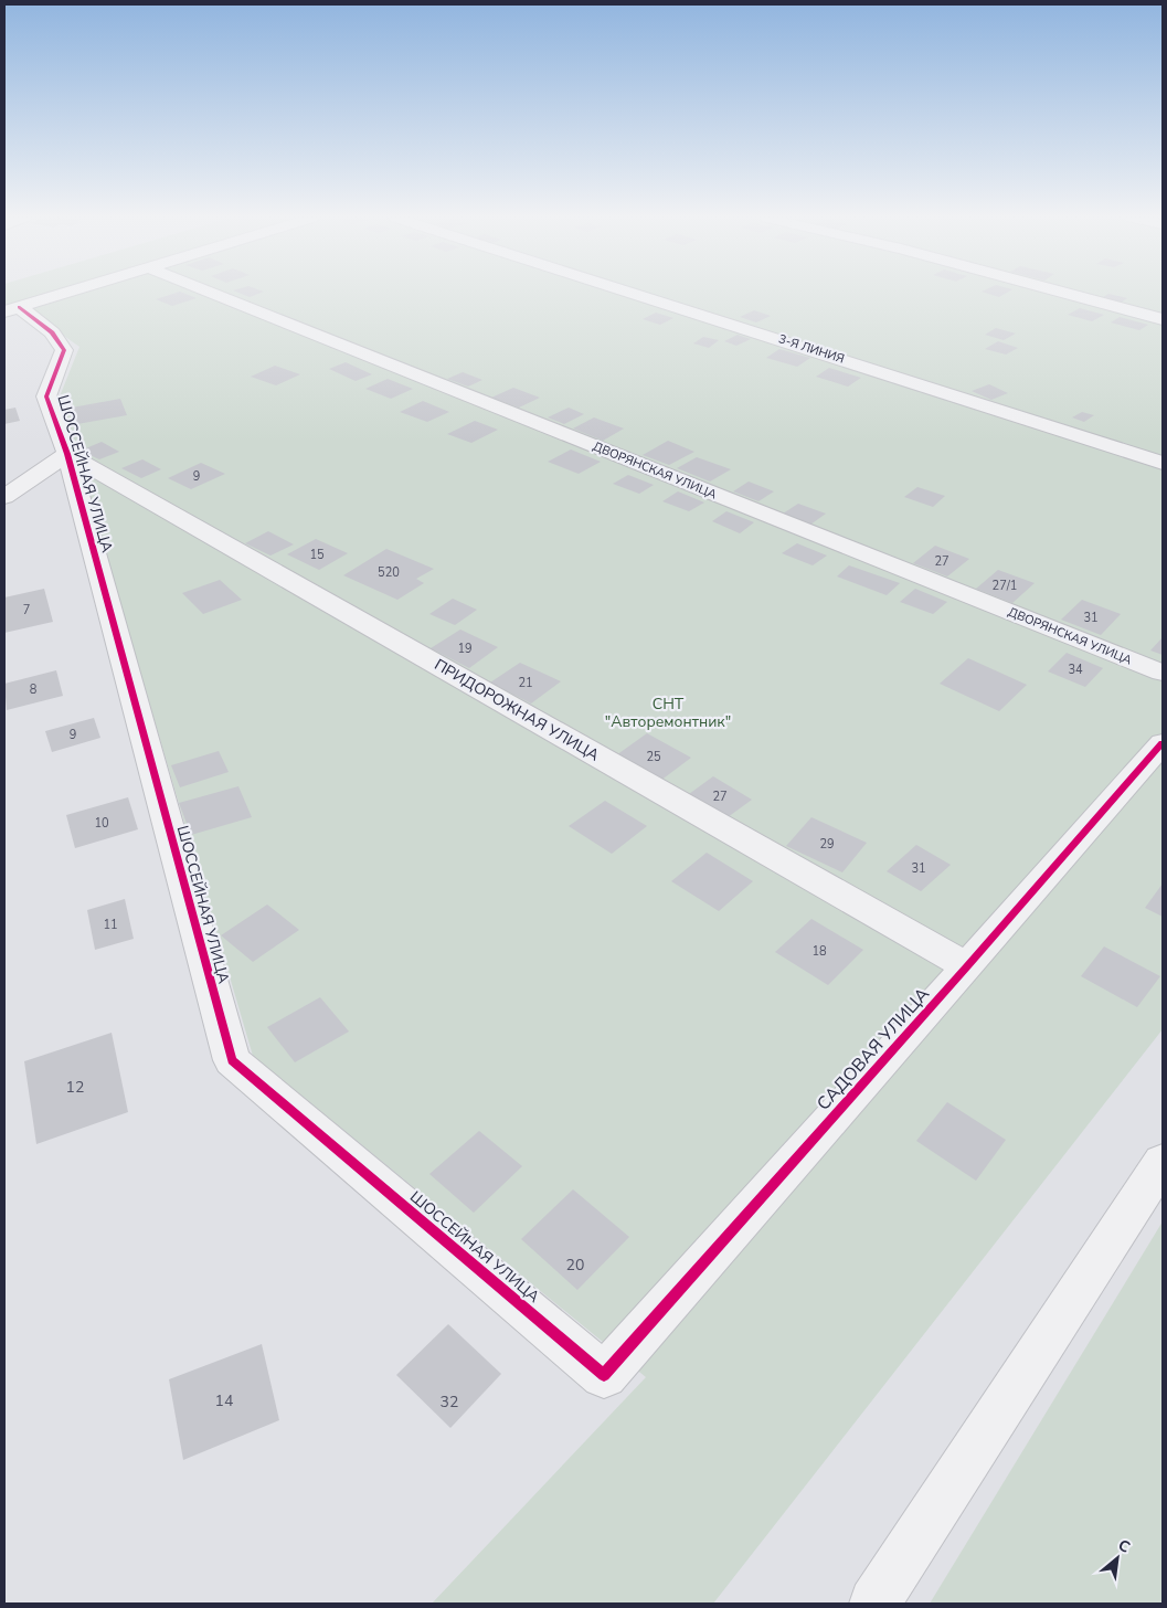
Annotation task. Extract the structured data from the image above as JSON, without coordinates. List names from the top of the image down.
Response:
{
  "streets": {
    "street": [
      "3-Я ЛИНИЯ",
      "ДВОРЯНСКАЯ УЛИЦА",
      "ШОССЕЙНАЯ УЛИЦА",
      "ПРИДОРОЖНАЯ УЛИЦА",
      "САДОВАЯ УЛИЦА"
    ]
  },
  "crossings": [
    ["ШОССЕЙНАЯ УЛИЦА", "ПРИДОРОЖНАЯ УЛИЦА"],
    ["ШОССЕЙНАЯ УЛИЦА", "САДОВАЯ УЛИЦА"],
    ["ПРИДОРОЖНАЯ УЛИЦА", "САДОВАЯ УЛИЦА"]
  ],
  "parks": ["СНТ \"Авторемонтник\""],
  "house_numbers": [
    "9",
    "15",
    "27",
    "520",
    "27/1",
    "7",
    "31",
    "19",
    "34",
    "21",
    "8",
    "9",
    "25",
    "27",
    "10",
    "29",
    "31",
    "11",
    "18",
    "12",
    "20",
    "14",
    "32"
  ],
  "north": "top right"
}
